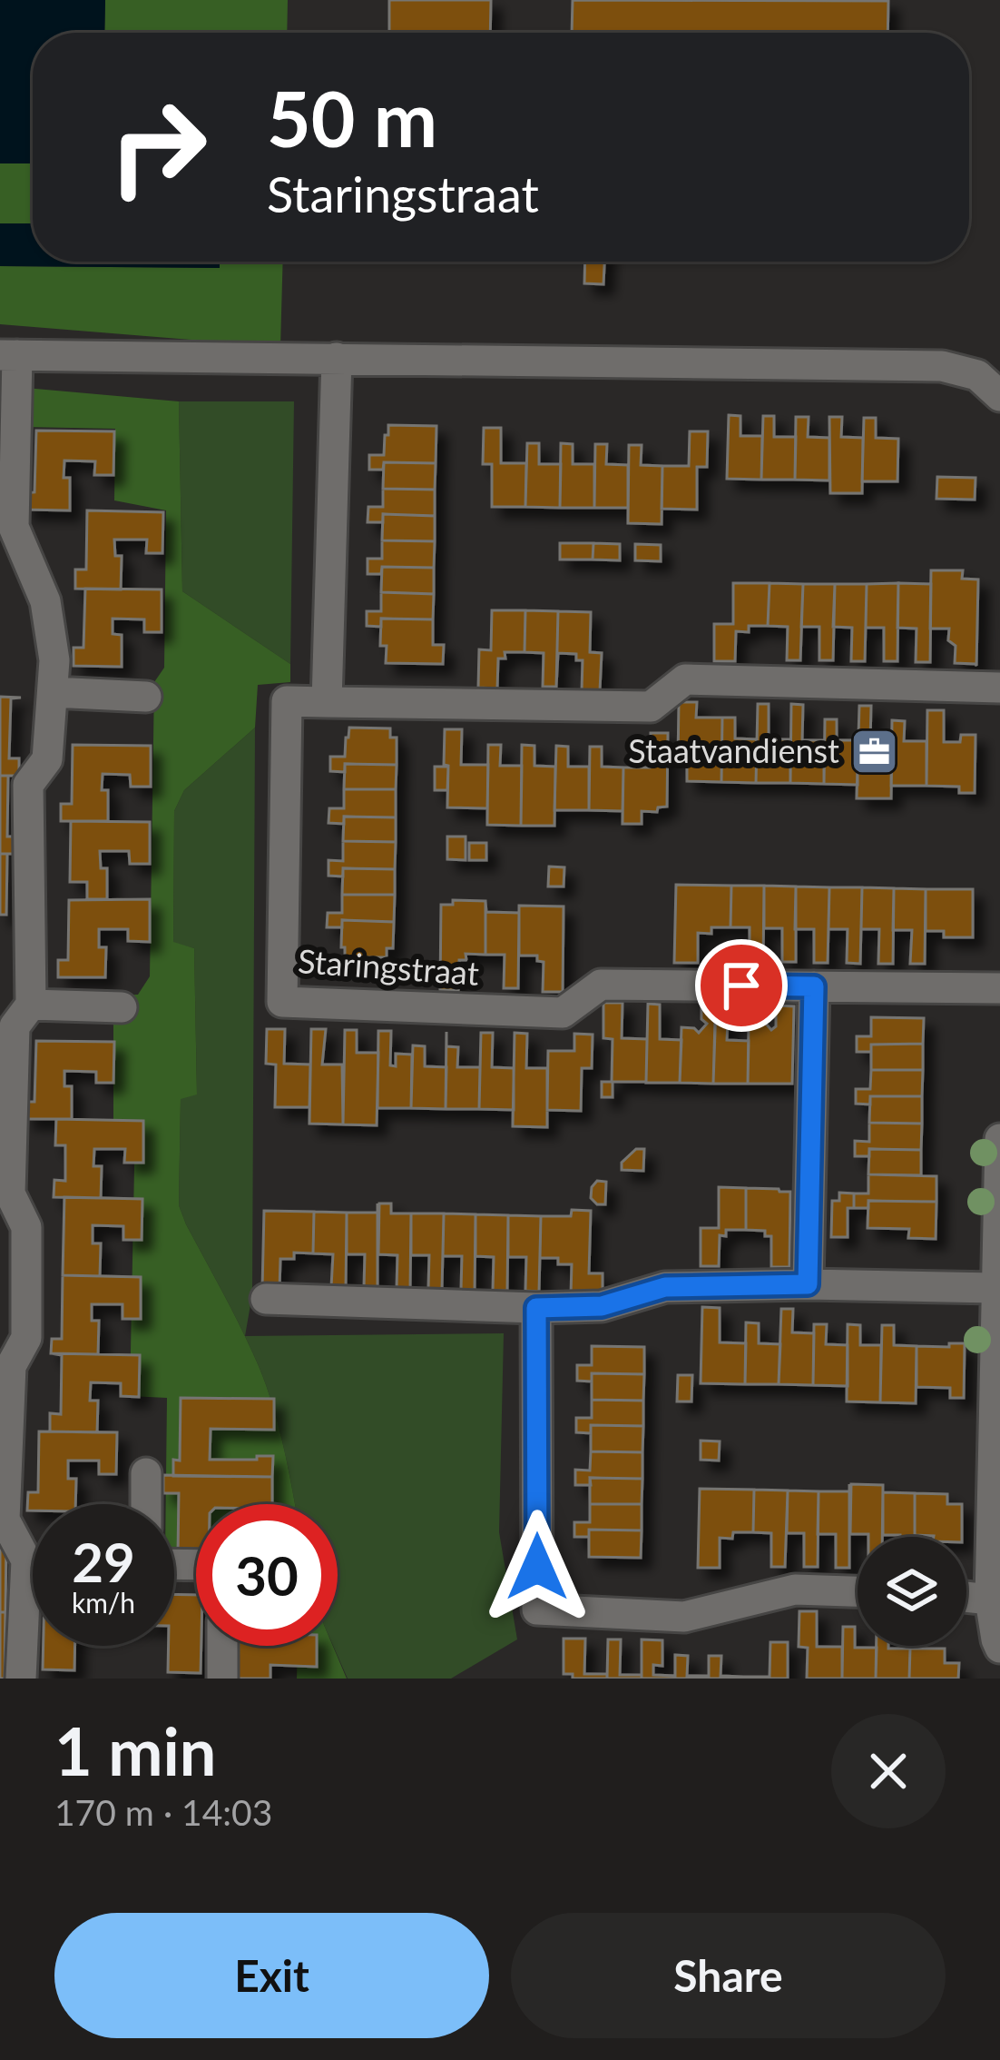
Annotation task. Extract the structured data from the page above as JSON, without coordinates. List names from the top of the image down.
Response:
{
  "streets": {
    "street": ["Staringstraat"]
  },
  "places": {
    "office": ["Staatvandienst"]
  },
  "page": {
    "turn": ["50 m", "Staringstraat"],
    "speed": "29 km/h",
    "limit": "30",
    "heading": ["1 min", "170 m · 14:03"],
    "buttons": ["Exit", "Share"]
  }
}
